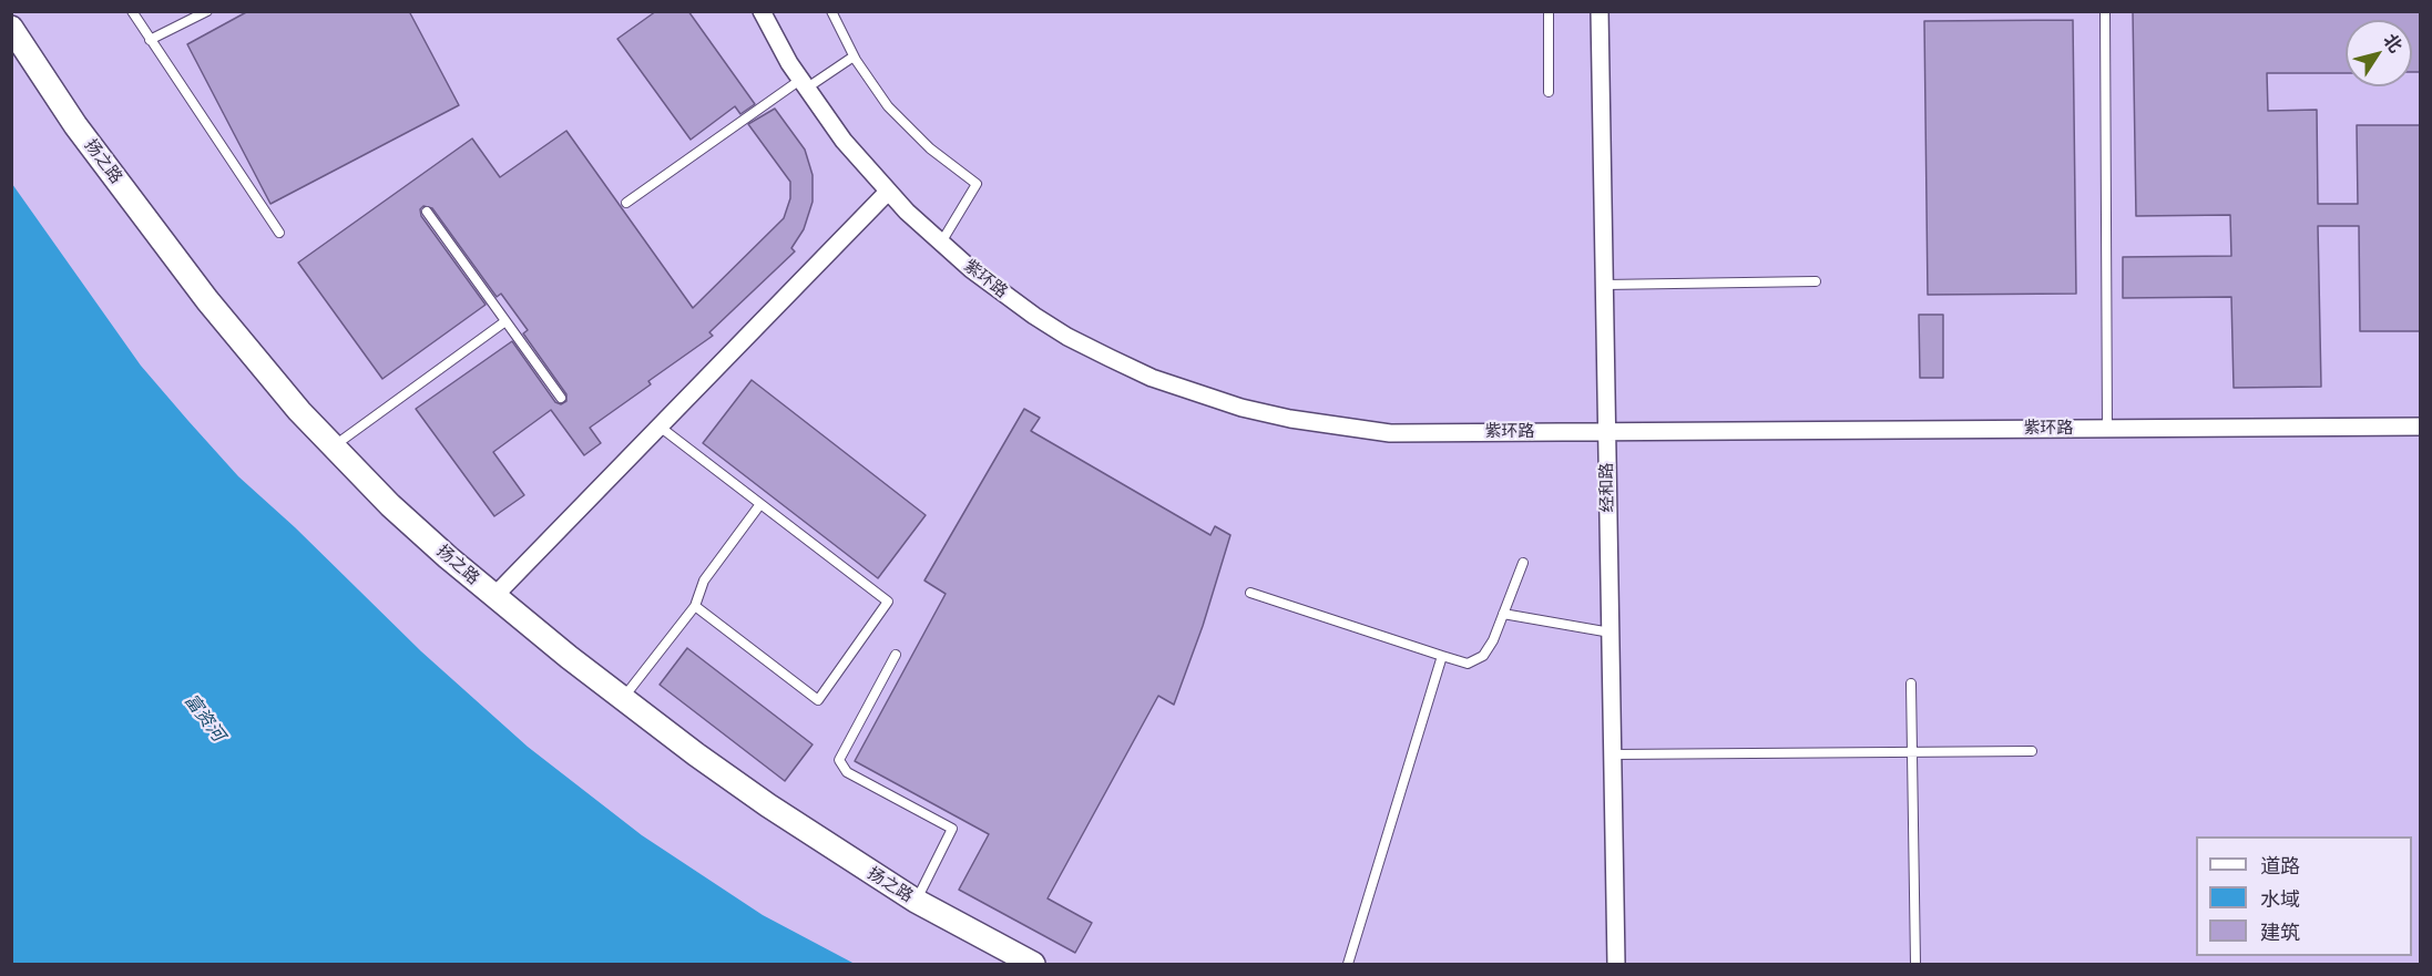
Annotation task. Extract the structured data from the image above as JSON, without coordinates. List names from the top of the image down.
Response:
{
  "streets": {
    "street": ["扬之路", "紫环路", "经和路"]
  },
  "crossings": [
    ["紫环路", "经和路"]
  ],
  "water": ["富资河"],
  "legend": ["道路", "水域", "建筑"],
  "north": "top right"
}
